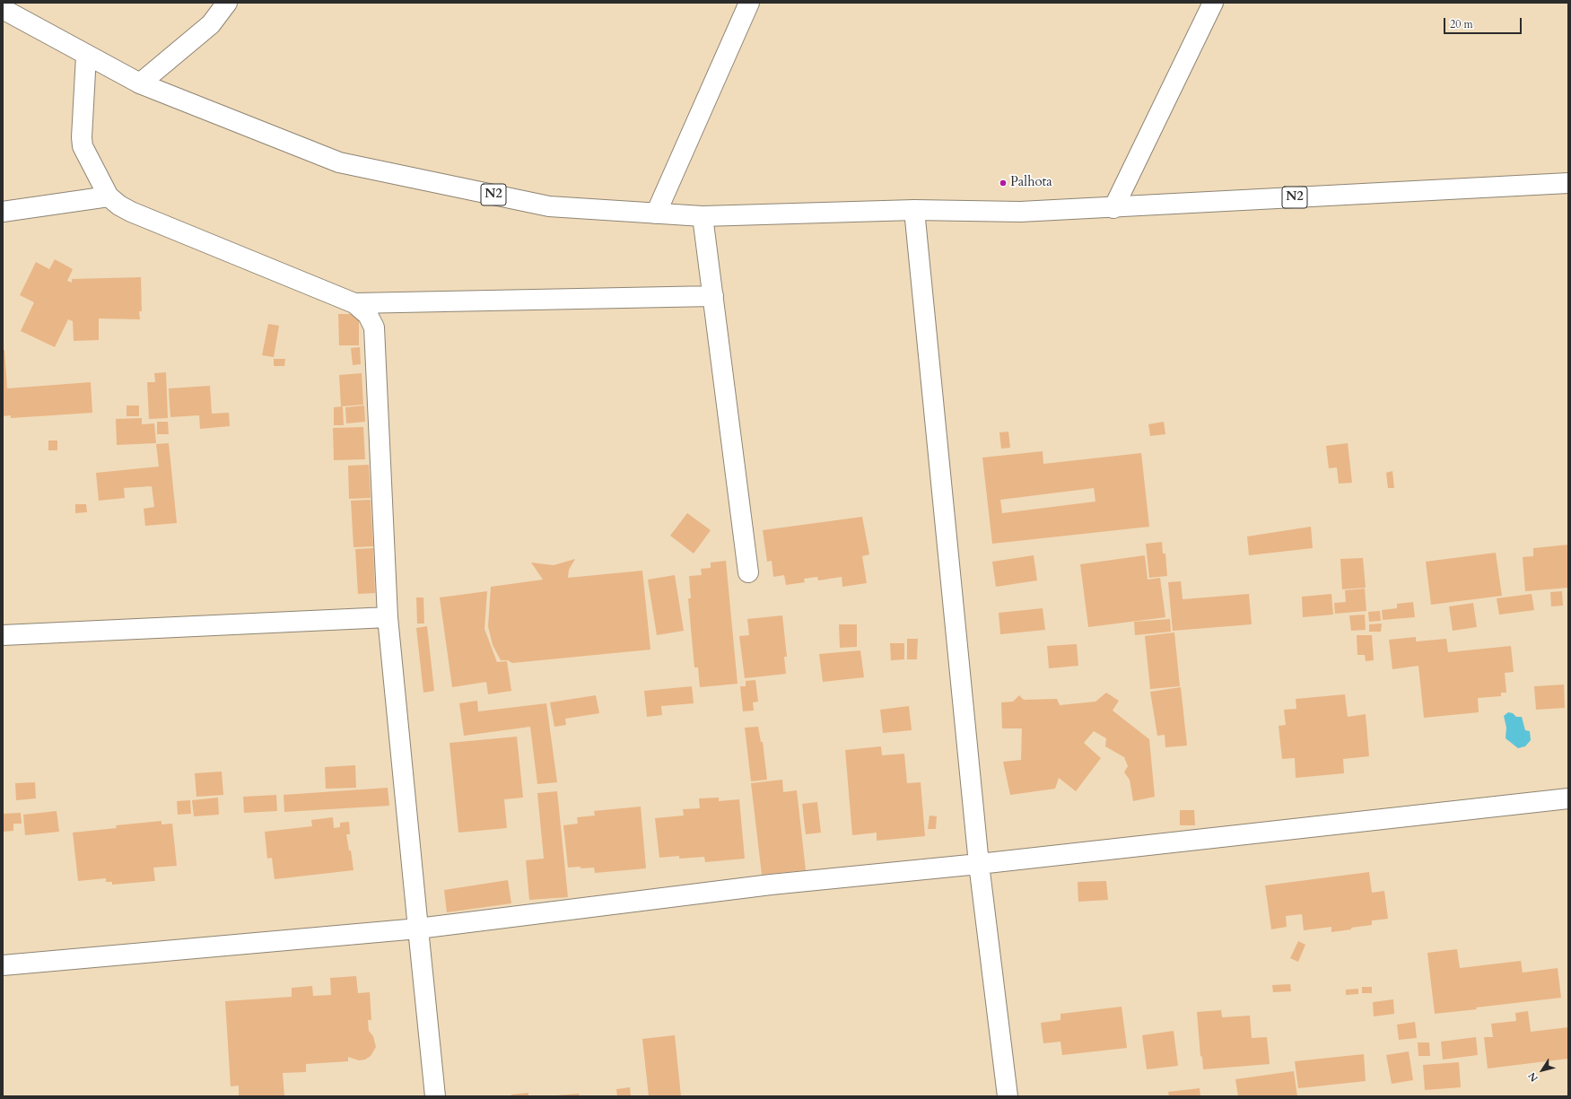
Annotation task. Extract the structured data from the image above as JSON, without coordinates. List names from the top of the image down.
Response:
{
  "streets": {
    "street": ["N2"]
  },
  "places": ["Palhota"],
  "scale_bar": "20 m",
  "north": "bottom left"
}
